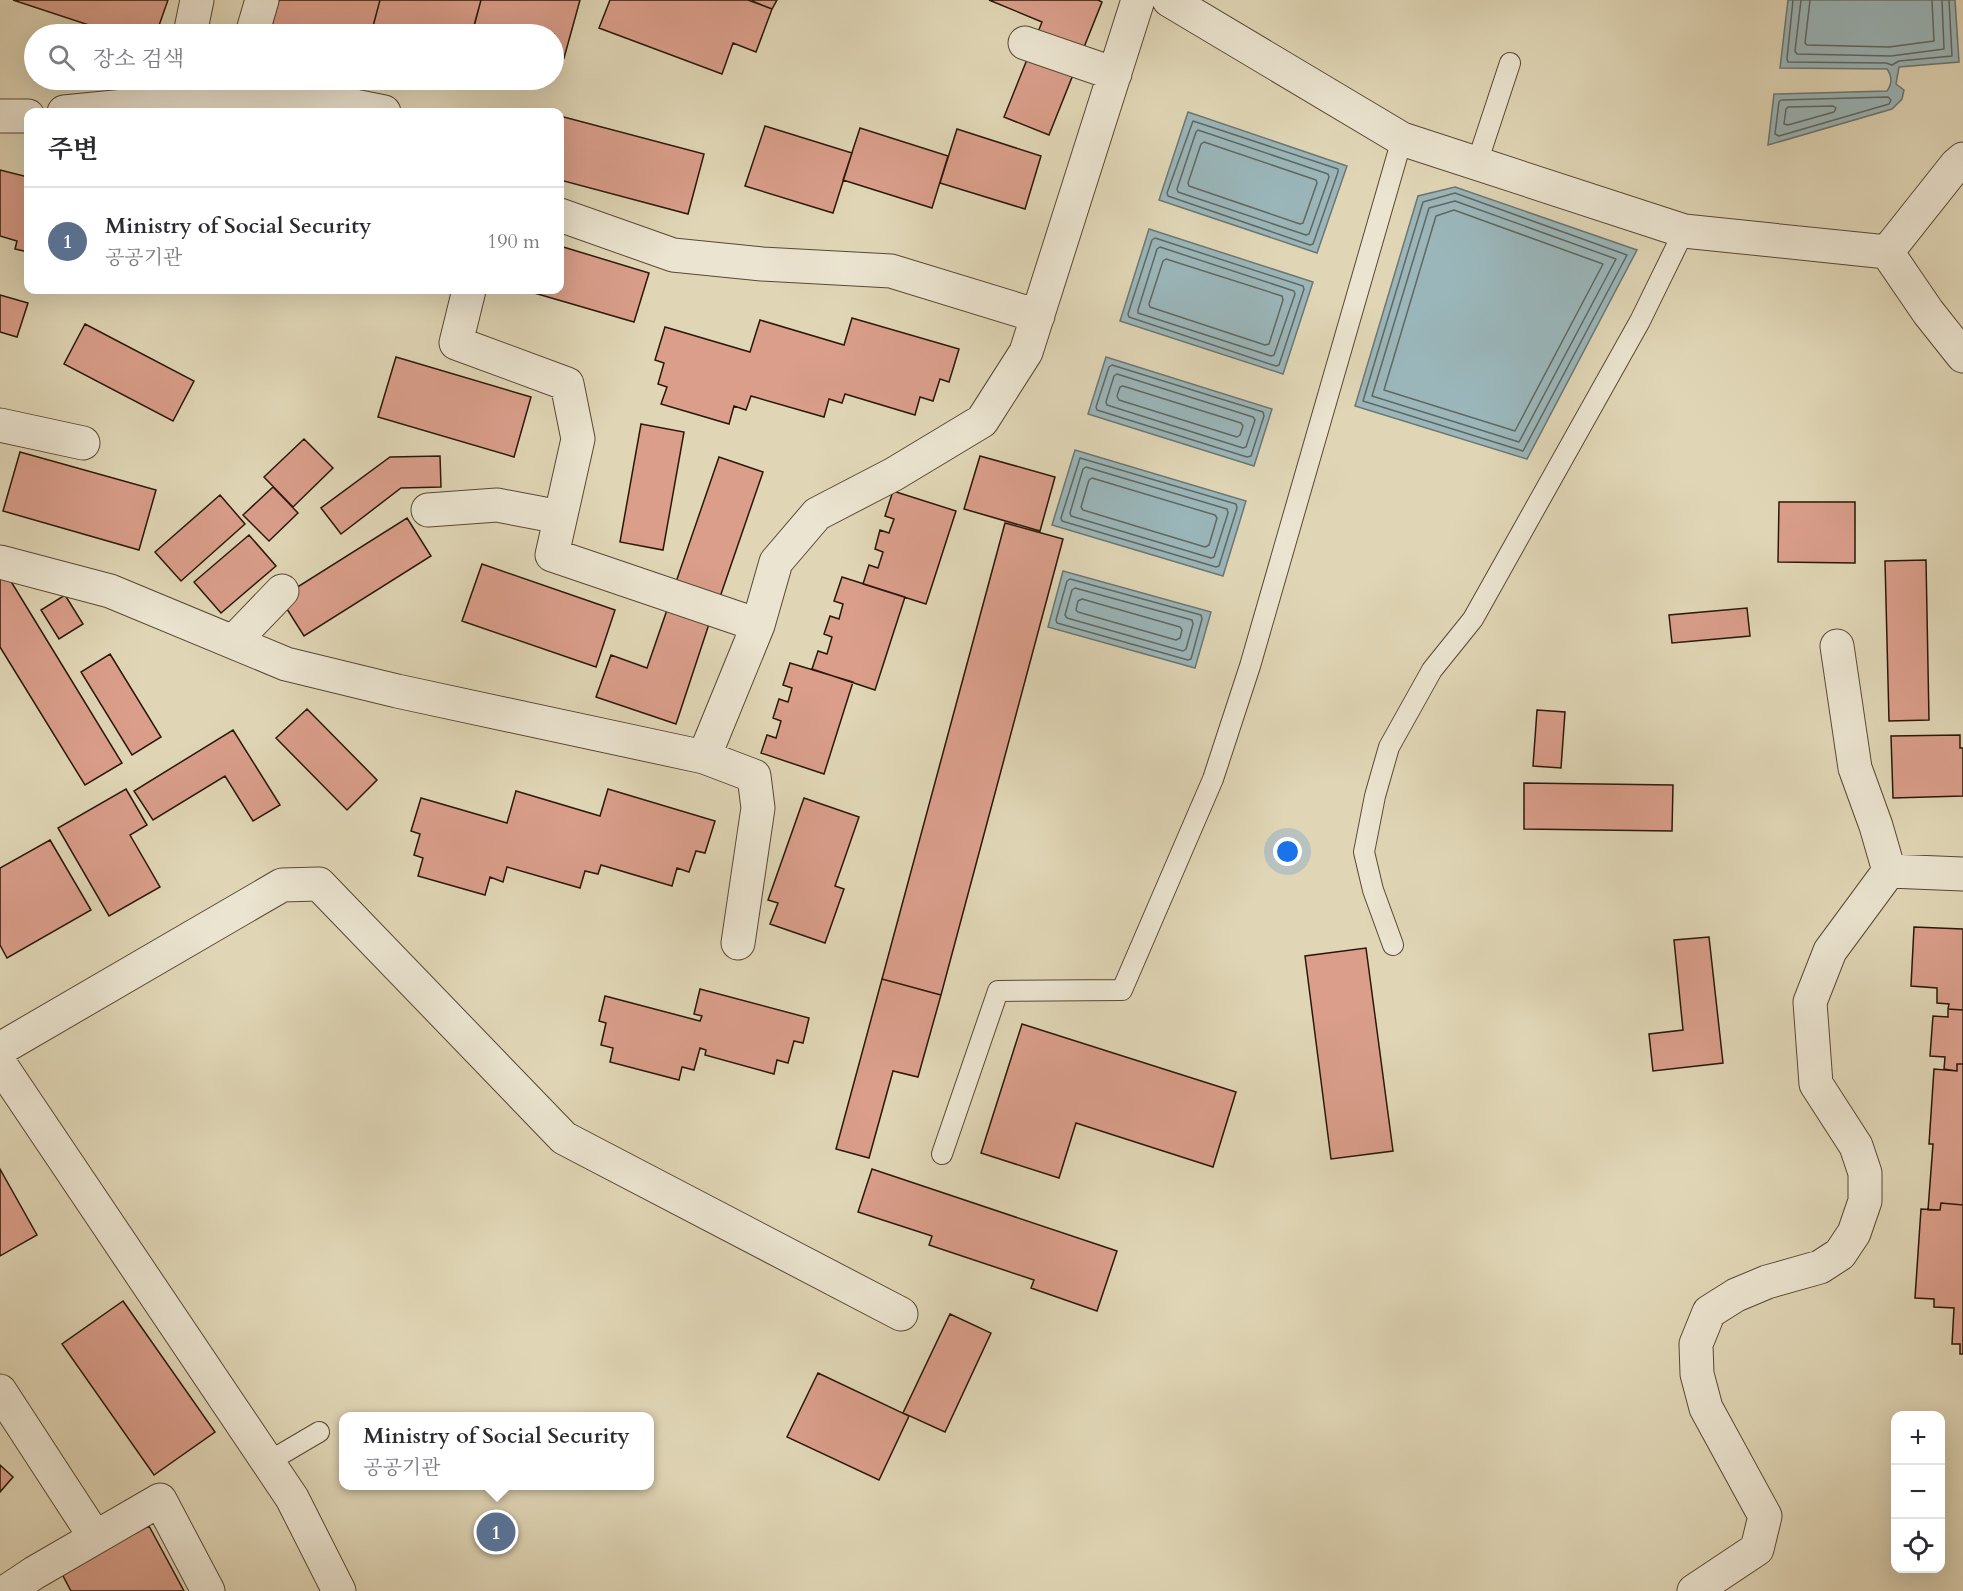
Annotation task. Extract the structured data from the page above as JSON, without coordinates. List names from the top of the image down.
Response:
{
  "page": {
    "search": "장소 검색",
    "heading": "주변",
    "list": [
      {
        "mark": "1",
        "name": "Ministry of Social Security",
        "note": "공공기관",
        "value": "190 m"
      }
    ],
    "map_buttons": ["+", "−"],
    "popup": ["Ministry of Social Security", "공공기관"],
    "pins": "1"
  }
}
